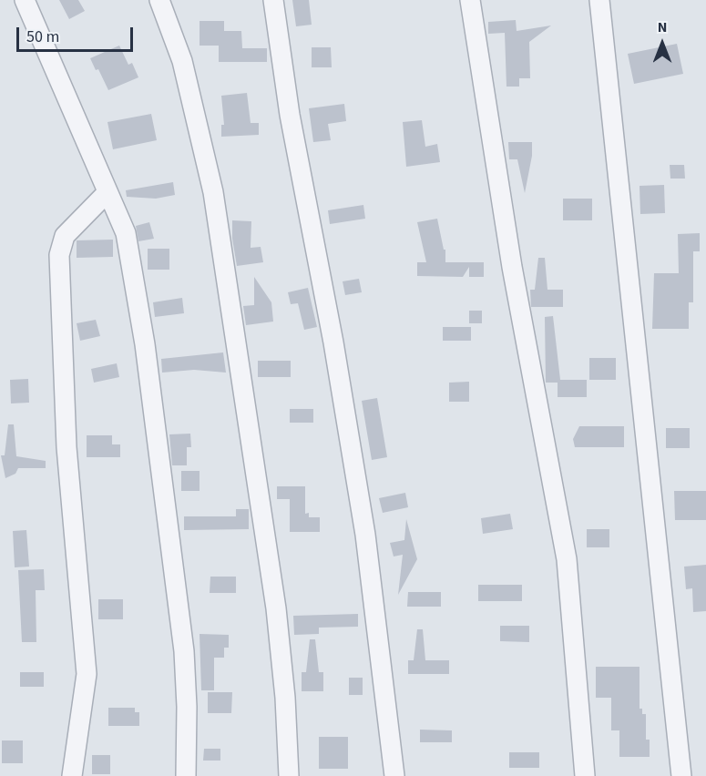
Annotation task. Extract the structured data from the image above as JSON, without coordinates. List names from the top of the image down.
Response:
{
  "scale_bar": "50 m",
  "north": "top"
}
